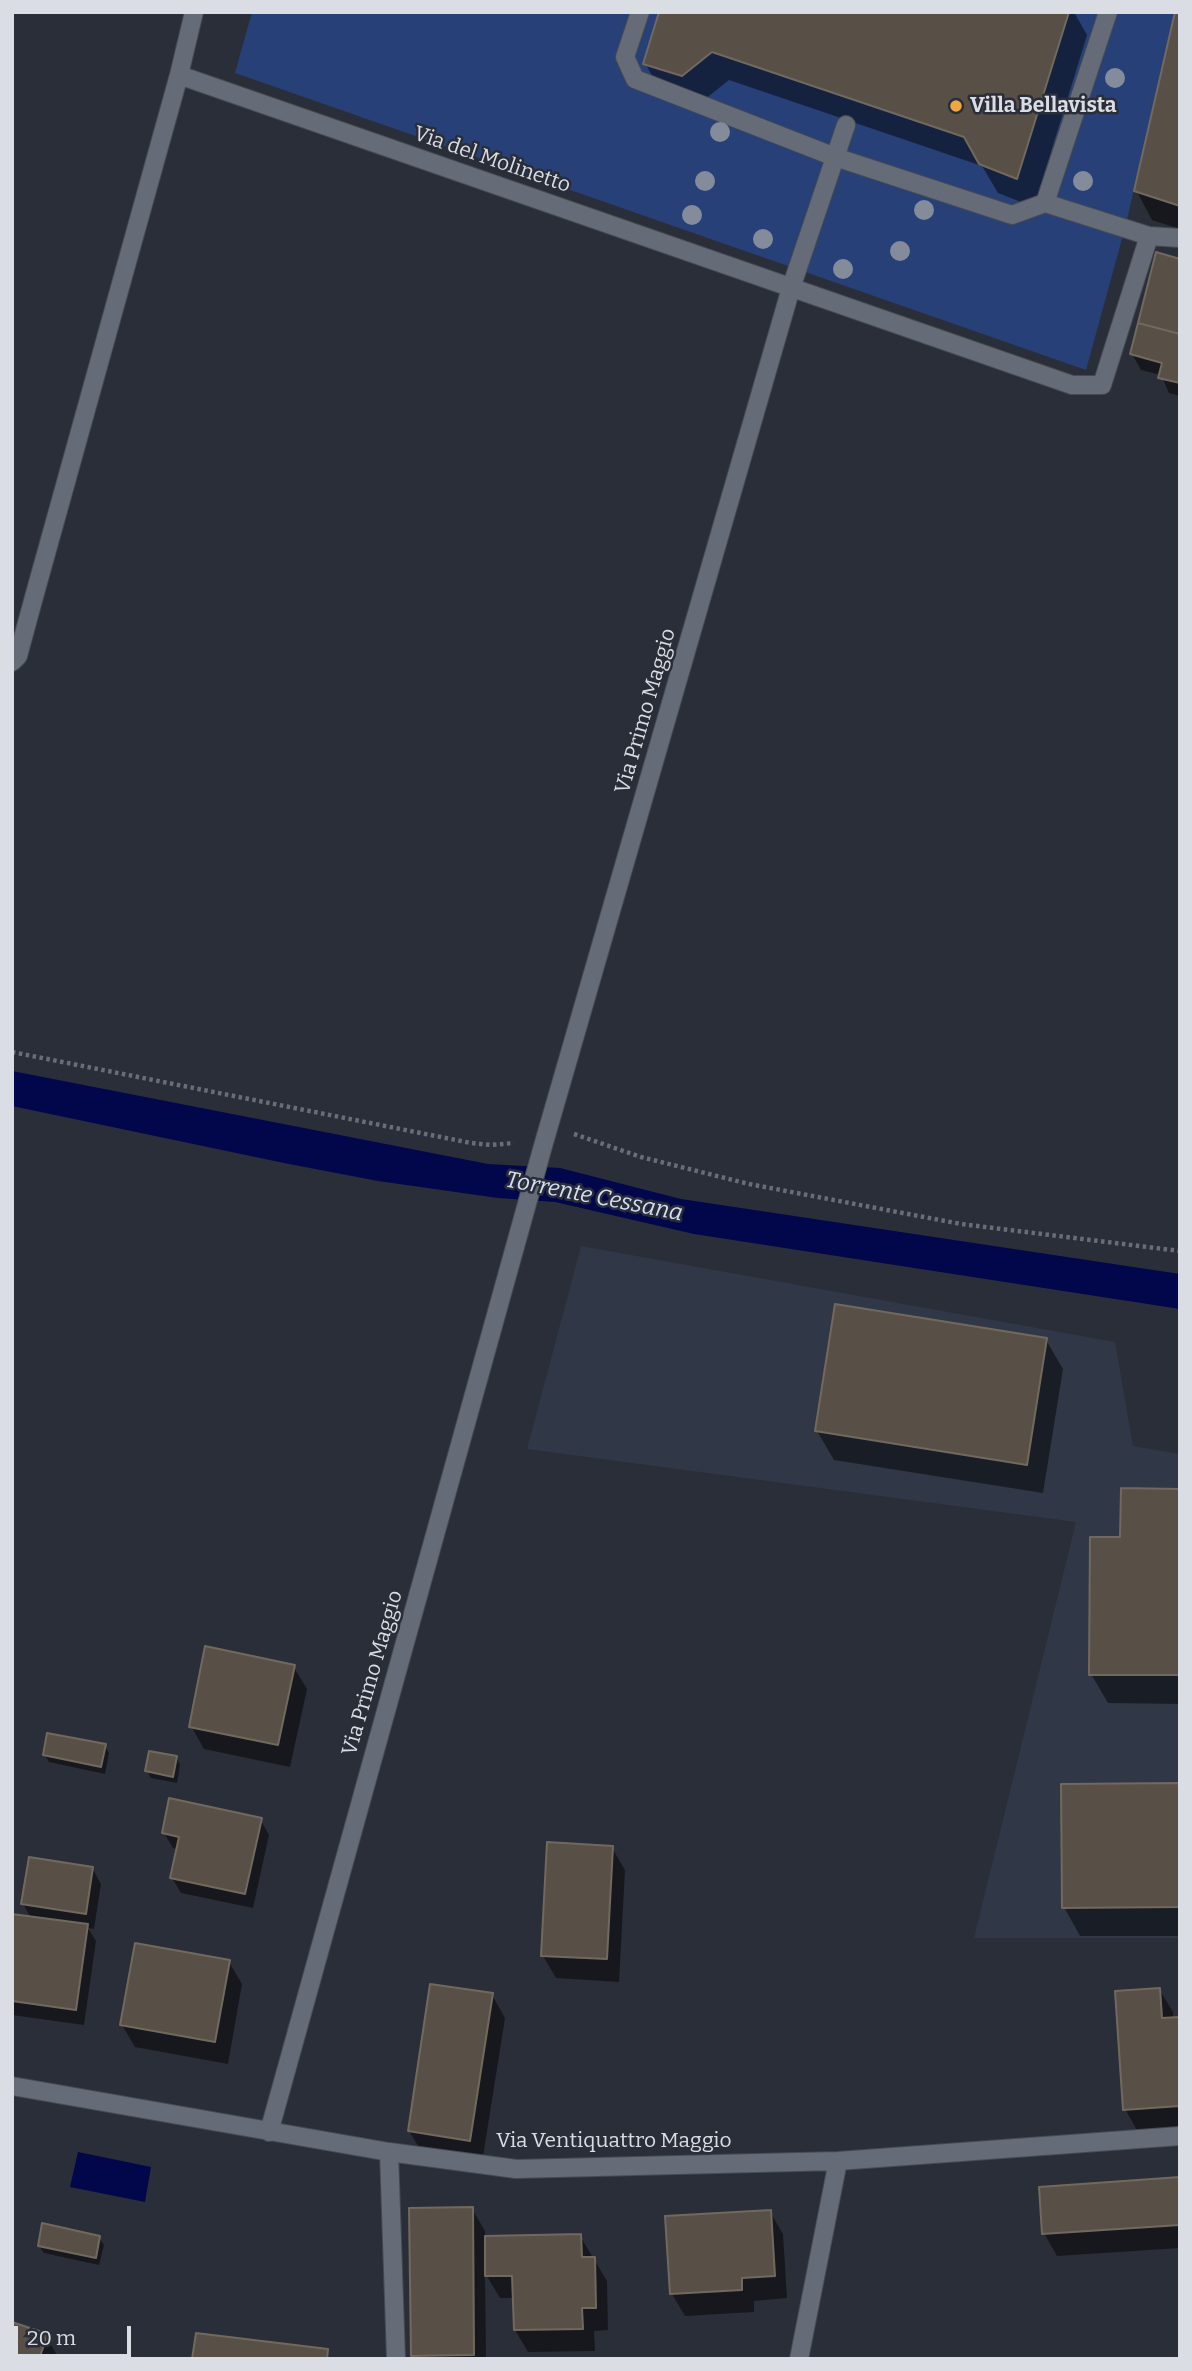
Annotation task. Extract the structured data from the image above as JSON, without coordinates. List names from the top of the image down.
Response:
{
  "streets": {
    "street": ["Via del Molinetto", "Via Primo Maggio", "Via Ventiquattro Maggio"]
  },
  "crossings": [
    ["Via del Molinetto", "Via Primo Maggio"],
    ["Via Primo Maggio", "Via Ventiquattro Maggio"]
  ],
  "water": ["Torrente Cessana"],
  "places": ["Villa Bellavista"],
  "scale_bar": "20 m"
}
